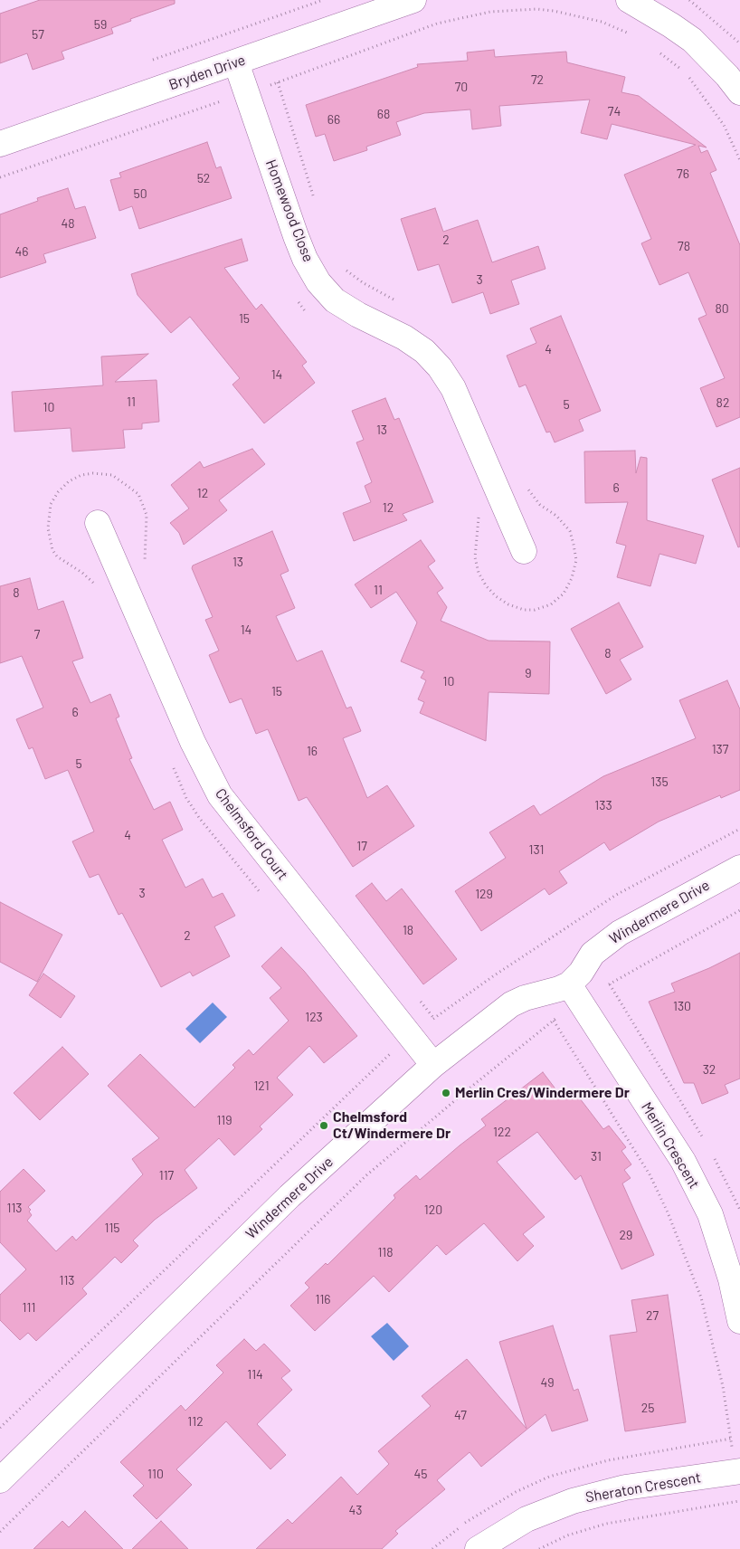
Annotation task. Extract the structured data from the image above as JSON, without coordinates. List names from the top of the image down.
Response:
{
  "streets": {
    "street": [
      "Bryden Drive",
      "Homewood Close",
      "Chelmsford Court",
      "Windermere Drive",
      "Merlin Crescent",
      "Sheraton Crescent"
    ]
  },
  "crossings": [
    ["Bryden Drive", "Homewood Close"],
    ["Chelmsford Court", "Windermere Drive"],
    ["Windermere Drive", "Merlin Crescent"]
  ],
  "places": ["Merlin Cres/Windermere Dr", "Chelmsford Ct/Windermere Dr"],
  "house_numbers": [
    "59",
    "57",
    "72",
    "70",
    "74",
    "68",
    "66",
    "76",
    "52",
    "50",
    "48",
    "2",
    "78",
    "46",
    "3",
    "80",
    "15",
    "4",
    "14",
    "11",
    "82",
    "5",
    "10",
    "13",
    "6",
    "12",
    "12",
    "13",
    "11",
    "8",
    "14",
    "7",
    "8",
    "9",
    "10",
    "15",
    "6",
    "137",
    "16",
    "5",
    "135",
    "133",
    "4",
    "17",
    "131",
    "3",
    "129",
    "18",
    "2",
    "130",
    "123",
    "32",
    "121",
    "119",
    "122",
    "31",
    "117",
    "113",
    "120",
    "115",
    "29",
    "118",
    "113",
    "116",
    "111",
    "27",
    "114",
    "49",
    "25",
    "47",
    "112",
    "110",
    "45",
    "43"
  ]
}
